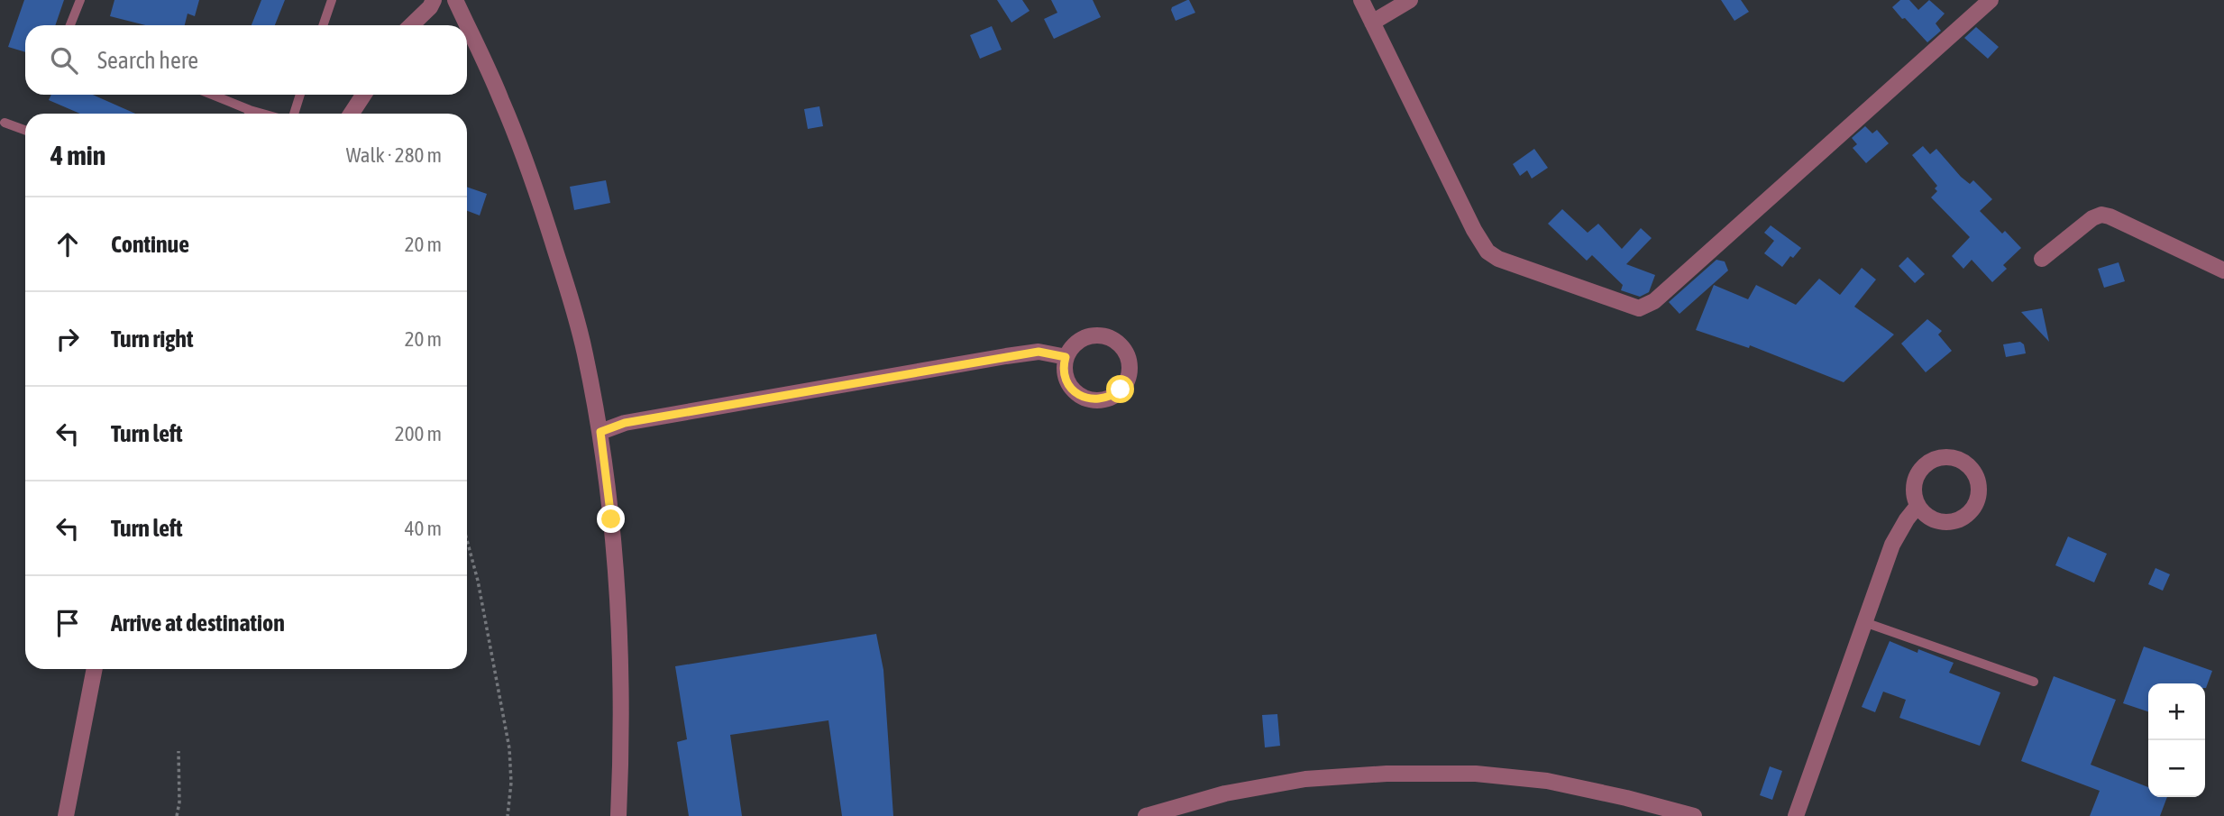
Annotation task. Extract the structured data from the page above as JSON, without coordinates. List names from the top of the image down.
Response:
{
  "page": {
    "search": "Search here",
    "heading": ["4 min", "Walk · 280 m"],
    "list": [
      ["Continue", "20 m"],
      ["Turn right", "20 m"],
      ["Turn left", "200 m"],
      ["Turn left", "40 m"],
      "Arrive at destination"
    ],
    "map_buttons": ["+", "−"]
  }
}
